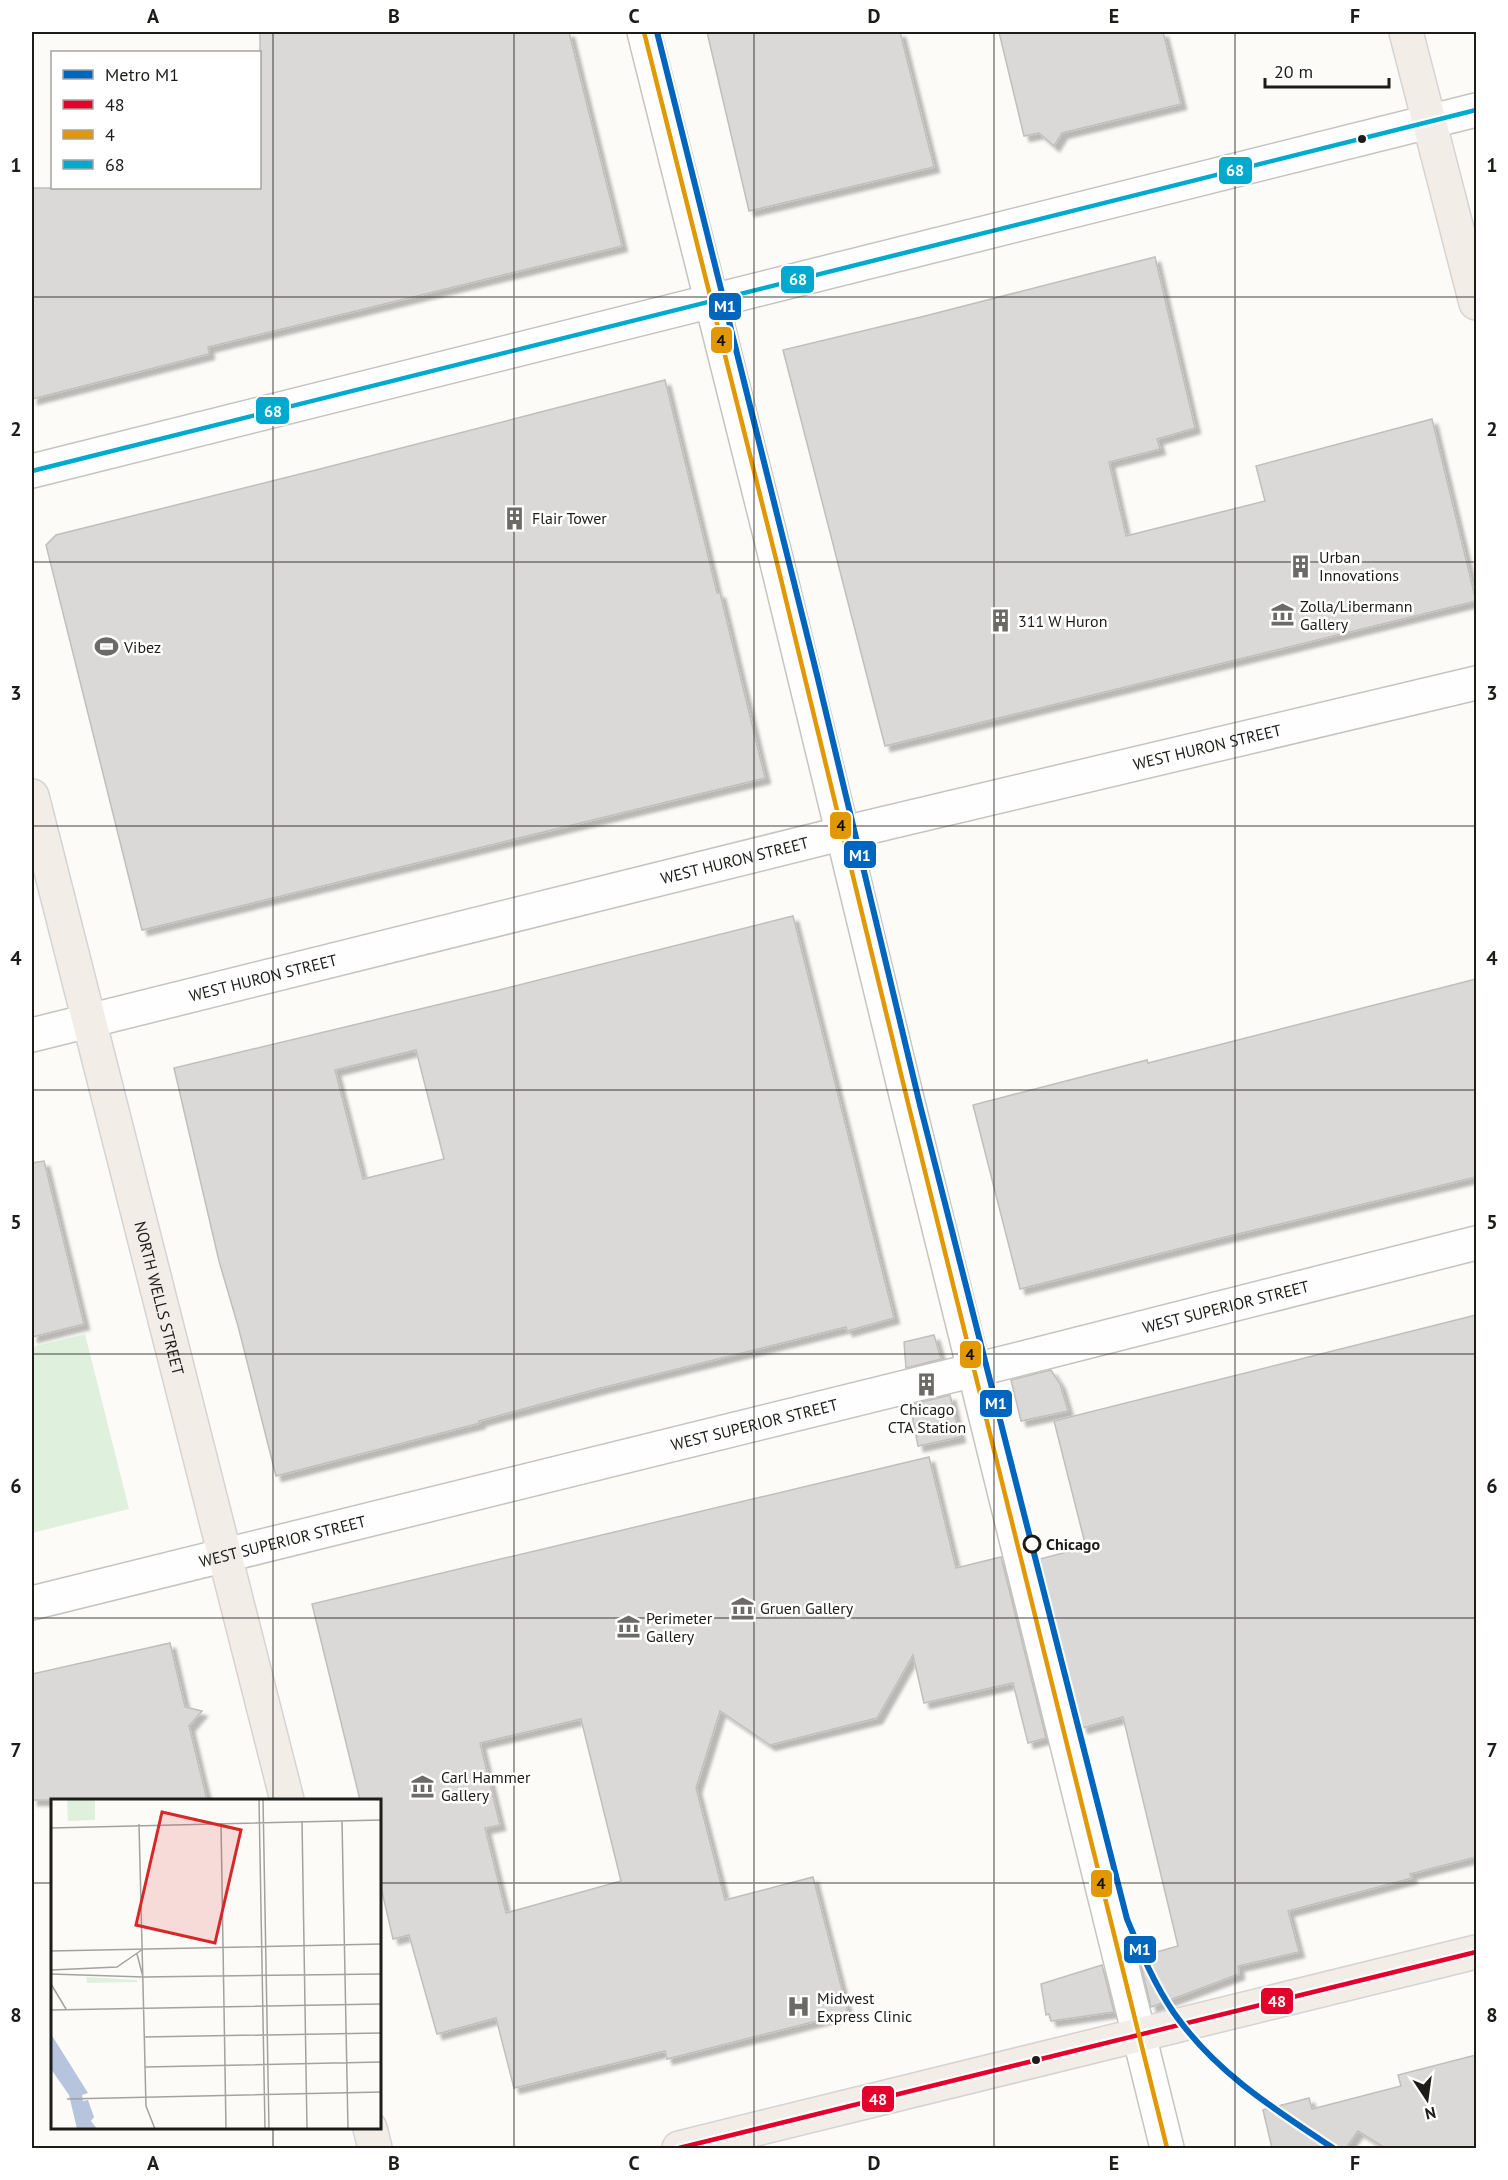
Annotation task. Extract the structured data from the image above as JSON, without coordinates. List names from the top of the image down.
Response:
{
  "streets": {
    "main road": ["NORTH WELLS STREET"],
    "street": ["WEST HURON STREET", "WEST SUPERIOR STREET"]
  },
  "crossings": [
    ["WEST HURON STREET", "NORTH WELLS STREET"],
    ["NORTH WELLS STREET", "WEST SUPERIOR STREET"]
  ],
  "places": {
    "building": [
      "Flair Tower",
      "Urban Innovations",
      "311 W Huron",
      "Chicago CTA Station"
    ],
    "museum": [
      "Zolla/Libermann Gallery",
      "Gruen Gallery",
      "Perimeter Gallery",
      "Carl Hammer Gallery"
    ],
    "sports": ["Vibez"],
    "other": ["Chicago"],
    "hospital": ["Midwest Express Clinic"]
  },
  "lines": [
    "metro line M1",
    "transit line 4",
    "transit line 68",
    "transit line 48"
  ],
  "legend": [
    "Metro M1",
    "48",
    "4",
    "68"
  ],
  "scale_bar": "20 m",
  "north": "bottom",
  "grid": {
    "columns": [
      "A",
      "B",
      "C",
      "D",
      "E",
      "F"
    ],
    "rows": [
      "1",
      "2",
      "3",
      "4",
      "5",
      "6",
      "7",
      "8"
    ]
  }
}
